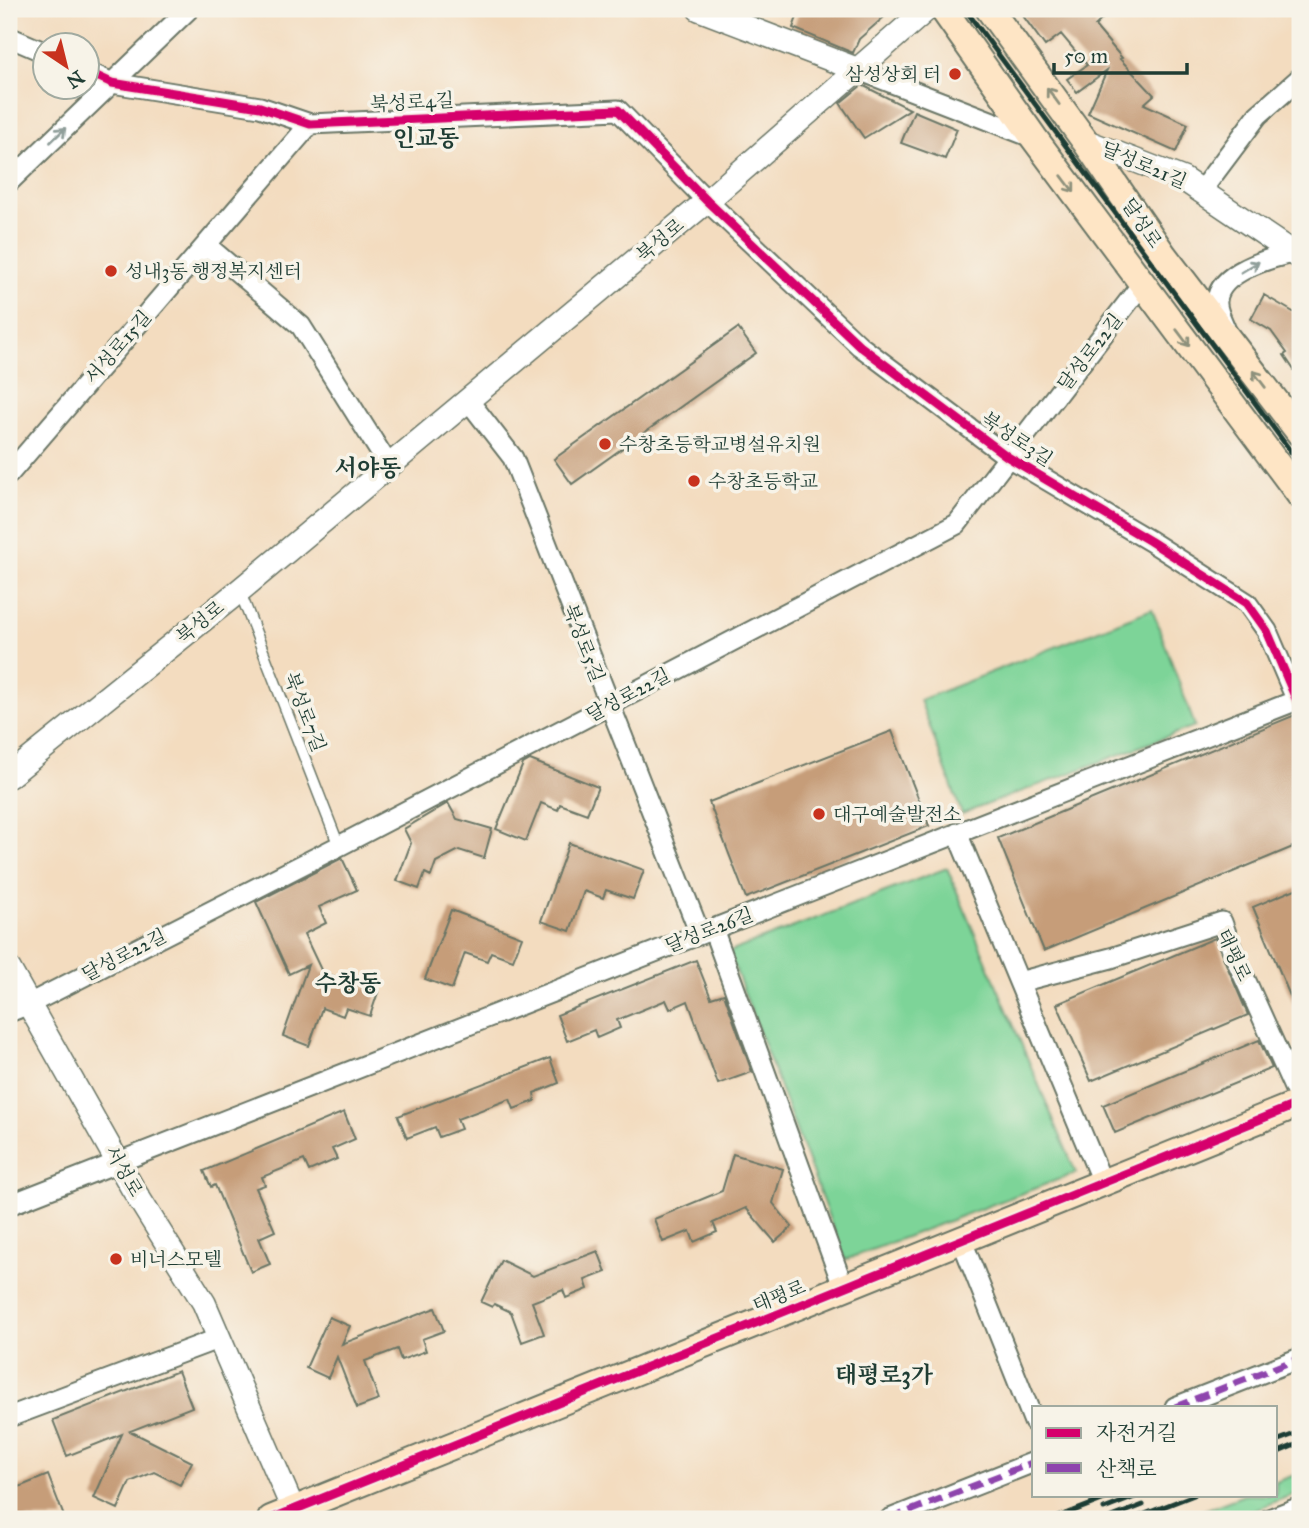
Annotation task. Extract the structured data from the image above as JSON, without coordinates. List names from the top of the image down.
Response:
{
  "streets": {
    "main road": ["달성로", "태평로"],
    "street": [
      "북성로4길",
      "달성로21길",
      "북성로",
      "서성로15길",
      "달성로22길",
      "북성로3길",
      "북성로5길",
      "달성로26길",
      "서성로"
    ],
    "lane": ["북성로7길"]
  },
  "crossings": [
    ["북성로4길", "북성로"],
    ["북성로4길", "서성로15길"],
    ["북성로4길", "북성로3길"],
    ["달성로21길", "달성로"],
    ["북성로", "북성로3길"],
    ["북성로", "북성로5길"],
    ["북성로", "북성로7길"],
    ["달성로22길", "북성로3길"],
    ["달성로22길", "북성로5길"],
    ["달성로22길", "북성로7길"],
    ["달성로22길", "서성로"],
    ["북성로3길", "달성로26길"],
    ["북성로5길", "달성로26길"],
    ["북성로5길", "태평로"],
    ["달성로26길", "서성로"],
    ["태평로", "서성로"]
  ],
  "districts": [
    "인교동",
    "서야동",
    "수창동",
    "태평로3가"
  ],
  "places": [
    "삼성상회 터",
    "성내3동 행정복지센터",
    "수창초등학교병설유치원",
    "수창초등학교",
    "대구예술발전소",
    "비너스모텔"
  ],
  "legend": ["자전거길", "산책로"],
  "scale_bar": "50 m",
  "north": "bottom right"
}
